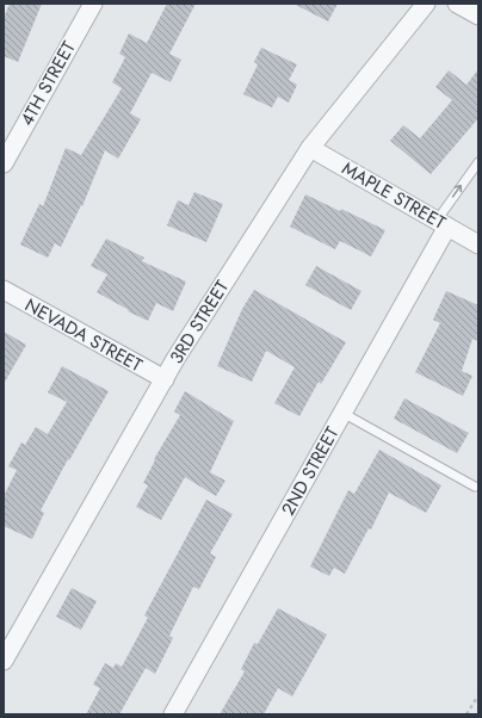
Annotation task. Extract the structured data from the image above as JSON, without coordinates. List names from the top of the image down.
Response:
{
  "streets": {
    "street": [
      "4TH STREET",
      "MAPLE STREET",
      "3RD STREET",
      "NEVADA STREET",
      "2ND STREET"
    ]
  },
  "crossings": [
    ["MAPLE STREET", "3RD STREET"],
    ["MAPLE STREET", "2ND STREET"],
    ["3RD STREET", "NEVADA STREET"]
  ]
}
